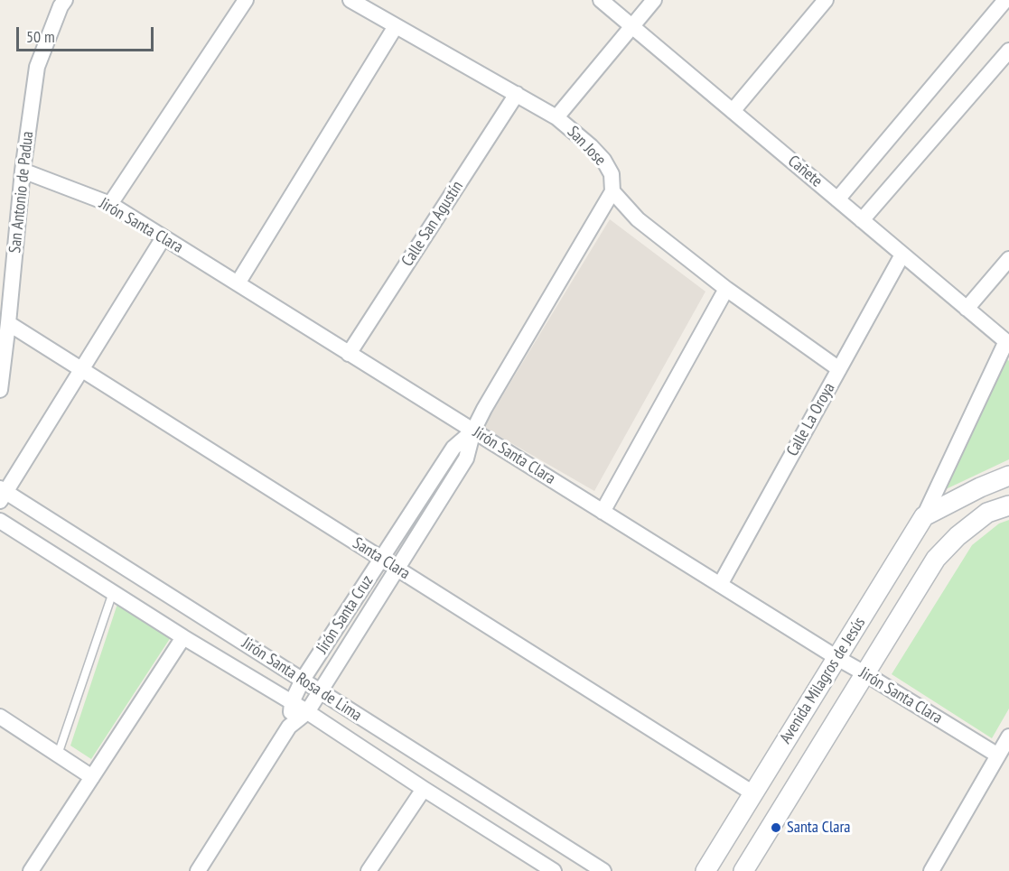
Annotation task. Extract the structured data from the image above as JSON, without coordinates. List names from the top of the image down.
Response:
{
  "streets": {
    "street": [
      "San Jose",
      "Cañete",
      "San Antonio de Padua",
      "Calle San Agustín",
      "Jirón Santa Clara",
      "Calle La Oroya",
      "Santa Clara",
      "Jirón Santa Cruz",
      "Jirón Santa Rosa de Lima",
      "Avenida Milagros de Jesús"
    ]
  },
  "crossings": [
    ["San Jose", "Calle San Agustín"],
    ["San Jose", "Calle La Oroya"],
    ["San Jose", "Jirón Santa Cruz"],
    ["Cañete", "Calle La Oroya"],
    ["San Antonio de Padua", "Jirón Santa Clara"],
    ["San Antonio de Padua", "Santa Clara"],
    ["Calle San Agustín", "Jirón Santa Clara"],
    ["Jirón Santa Clara", "Calle La Oroya"],
    ["Jirón Santa Clara", "Jirón Santa Cruz"],
    ["Jirón Santa Clara", "Avenida Milagros de Jesús"],
    ["Santa Clara", "Jirón Santa Cruz"],
    ["Santa Clara", "Avenida Milagros de Jesús"],
    ["Jirón Santa Cruz", "Jirón Santa Rosa de Lima"]
  ],
  "places": ["Santa Clara"],
  "scale_bar": "50 m"
}
